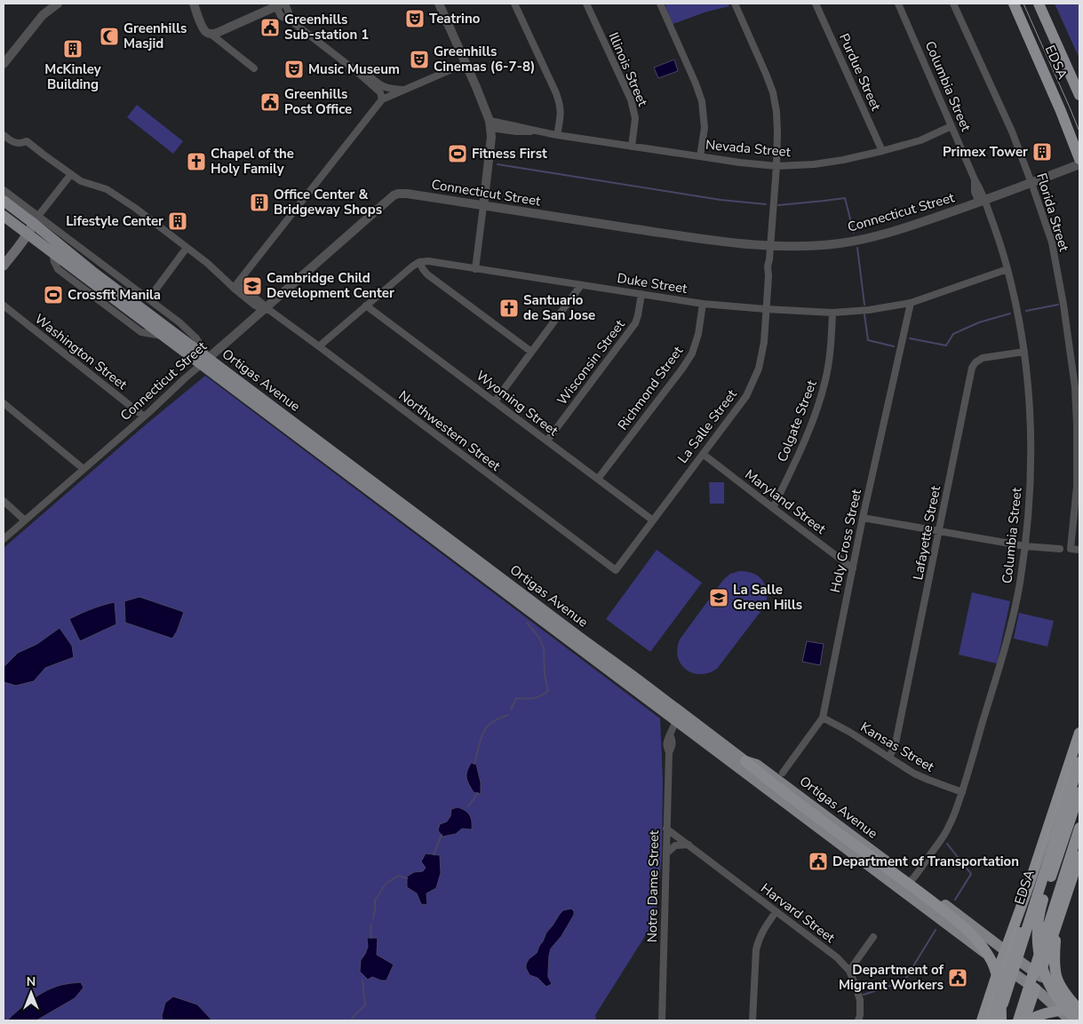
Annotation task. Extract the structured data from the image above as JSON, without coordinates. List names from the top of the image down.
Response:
{
  "streets": {
    "highway": ["EDSA"],
    "main road": ["Ortigas Avenue"],
    "street": [
      "Illinois Street",
      "Purdue Street",
      "Columbia Street",
      "Nevada Street",
      "Connecticut Street",
      "Florida Street",
      "Duke Street",
      "Washington Street",
      "Wisconsin Street",
      "Richmond Street",
      "Wyoming Street",
      "Colgate Street",
      "La Salle Street",
      "Northwestern Street",
      "Maryland Street",
      "Lafayette Street",
      "Holy Cross Street",
      "Kansas Street",
      "Notre Dame Street",
      "Harvard Street"
    ]
  },
  "crossings": [
    ["Illinois Street", "Nevada Street"],
    ["Purdue Street", "Nevada Street"],
    ["Columbia Street", "Nevada Street"],
    ["Columbia Street", "Connecticut Street"],
    ["Columbia Street", "Duke Street"],
    ["Columbia Street", "Ortigas Avenue"],
    ["Columbia Street", "Lafayette Street"],
    ["Columbia Street", "Kansas Street"],
    ["Nevada Street", "La Salle Street"],
    ["Connecticut Street", "Florida Street"],
    ["Connecticut Street", "Washington Street"],
    ["Connecticut Street", "Ortigas Avenue"],
    ["Connecticut Street", "La Salle Street"],
    ["Connecticut Street", "Northwestern Street"],
    ["Duke Street", "Wisconsin Street"],
    ["Duke Street", "Richmond Street"],
    ["Duke Street", "Colgate Street"],
    ["Duke Street", "La Salle Street"],
    ["Duke Street", "Holy Cross Street"],
    ["Wisconsin Street", "Wyoming Street"],
    ["Ortigas Avenue", "Notre Dame Street"],
    ["Richmond Street", "Wyoming Street"],
    ["Wyoming Street", "La Salle Street"],
    ["Colgate Street", "Maryland Street"],
    ["La Salle Street", "Northwestern Street"],
    ["La Salle Street", "Maryland Street"],
    ["Maryland Street", "Holy Cross Street"],
    ["Lafayette Street", "Kansas Street"],
    ["Holy Cross Street", "Kansas Street"],
    ["Notre Dame Street", "Harvard Street"]
  ],
  "places": {
    "theatre": ["Teatrino", "Greenhills Cinemas (6-7-8)", "Music Museum"],
    "public building": [
      "Greenhills Sub-station 1",
      "Greenhills Post Office",
      "Department of Transportation",
      "Department of Migrant Workers"
    ],
    "mosque": ["Greenhills Masjid"],
    "building": [
      "McKinley Building",
      "Primex Tower",
      "Office Center & Bridgeway Shops",
      "Lifestyle Center"
    ],
    "sports": ["Fitness First", "Crossfit Manila"],
    "church": ["Chapel of the Holy Family", "Santuario de San Jose"],
    "school or university": ["Cambridge Child Development Center", "La Salle Green Hills"]
  },
  "north": "top"
}
